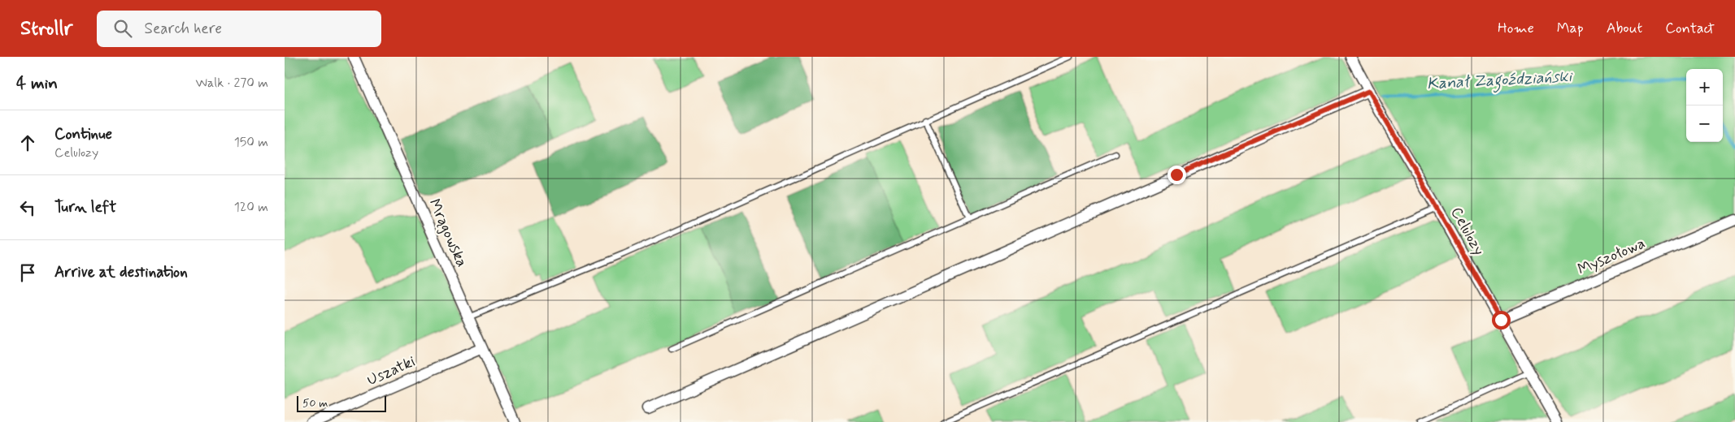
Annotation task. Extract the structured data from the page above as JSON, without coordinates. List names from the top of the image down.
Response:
{
  "streets": {
    "street": [
      "Celulozy",
      "Mrągowska",
      "Myszołowa",
      "Uszatki"
    ]
  },
  "crossings": [
    ["Celulozy", "Myszołowa"],
    ["Mrągowska", "Uszatki"]
  ],
  "water": ["Kanał Zagoździański"],
  "scale_bar": "50 m",
  "page": {
    "header": "Strollr",
    "search": "Search here",
    "nav": [
      "Home",
      "Map",
      "About",
      "Contact"
    ],
    "heading": ["4 min", "Walk · 270 m"],
    "map_buttons": ["+", "−"],
    "list": [
      ["Continue", "Celulozy", "150 m"],
      ["Turn left", "120 m"],
      "Arrive at destination"
    ],
    "scale": "50 m"
  }
}
